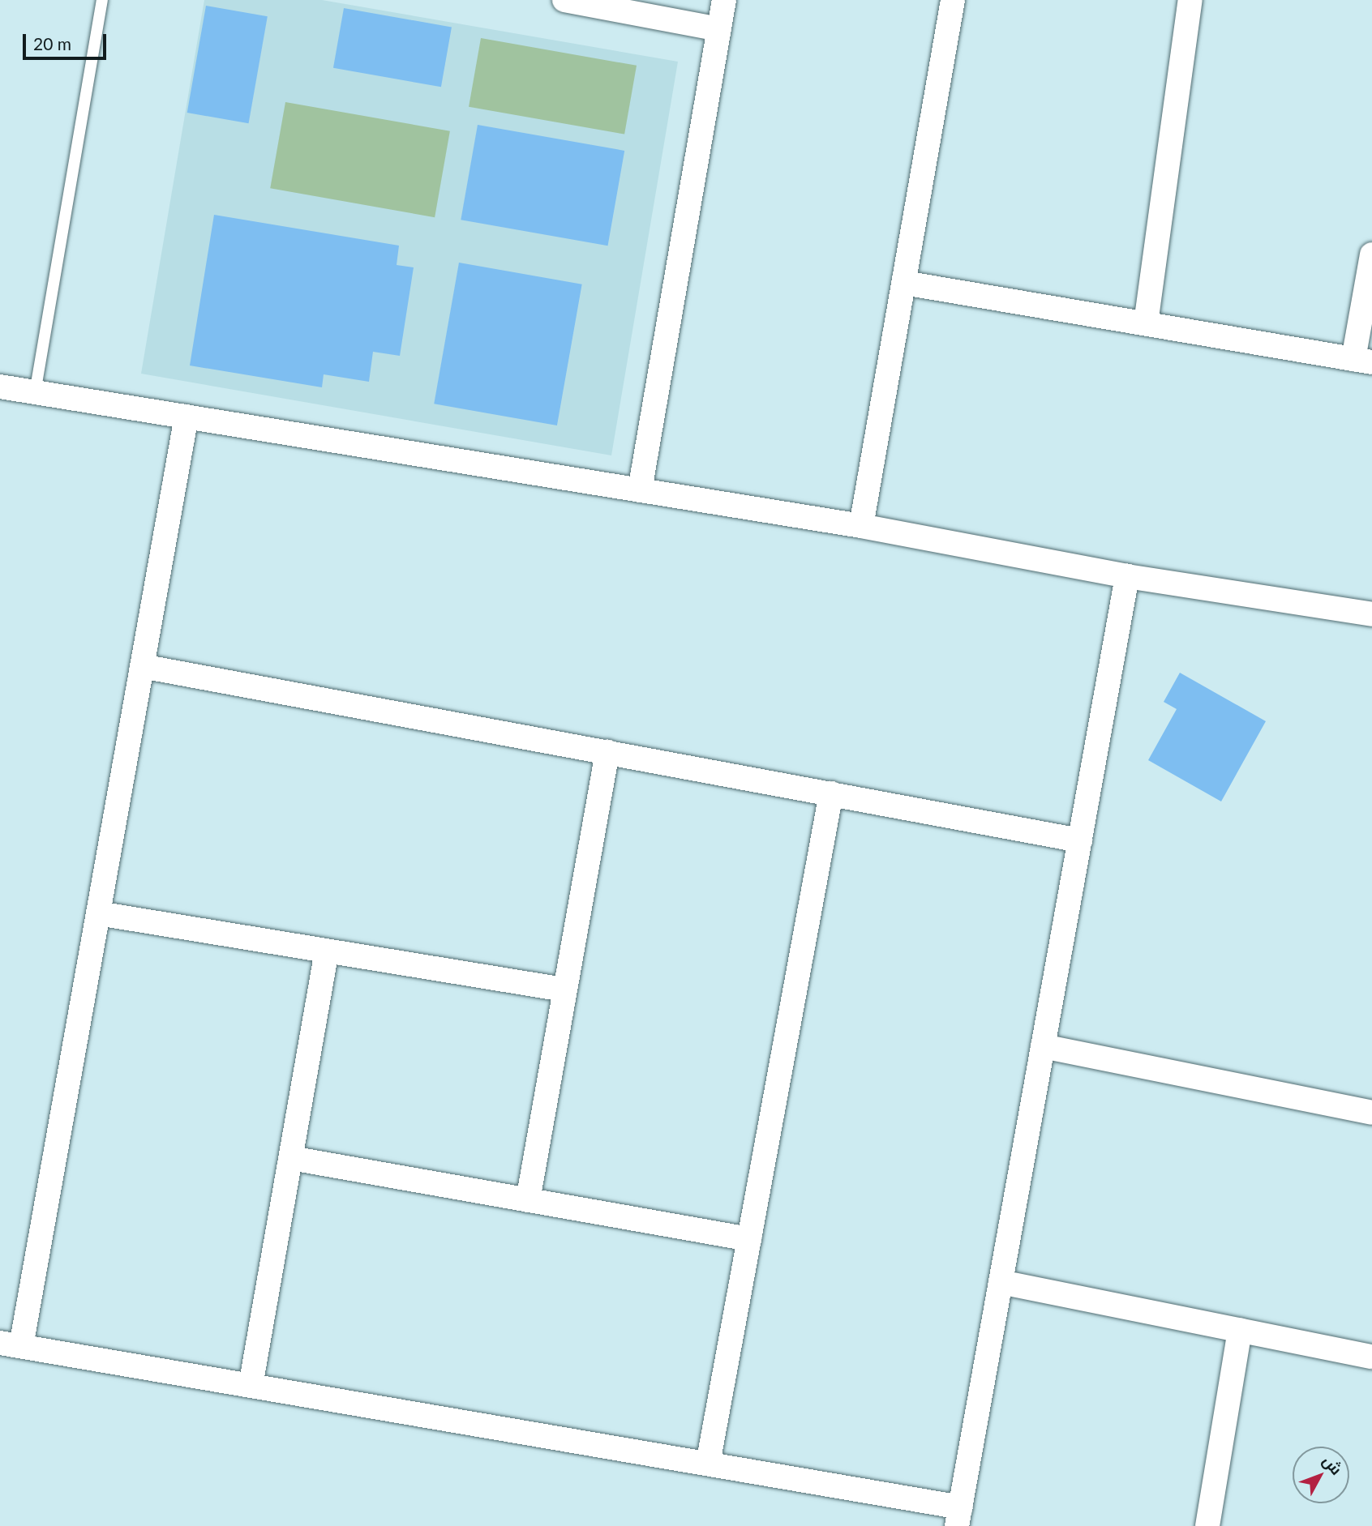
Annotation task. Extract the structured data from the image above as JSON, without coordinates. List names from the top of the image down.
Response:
{
  "scale_bar": "20 m",
  "north": "top right"
}
